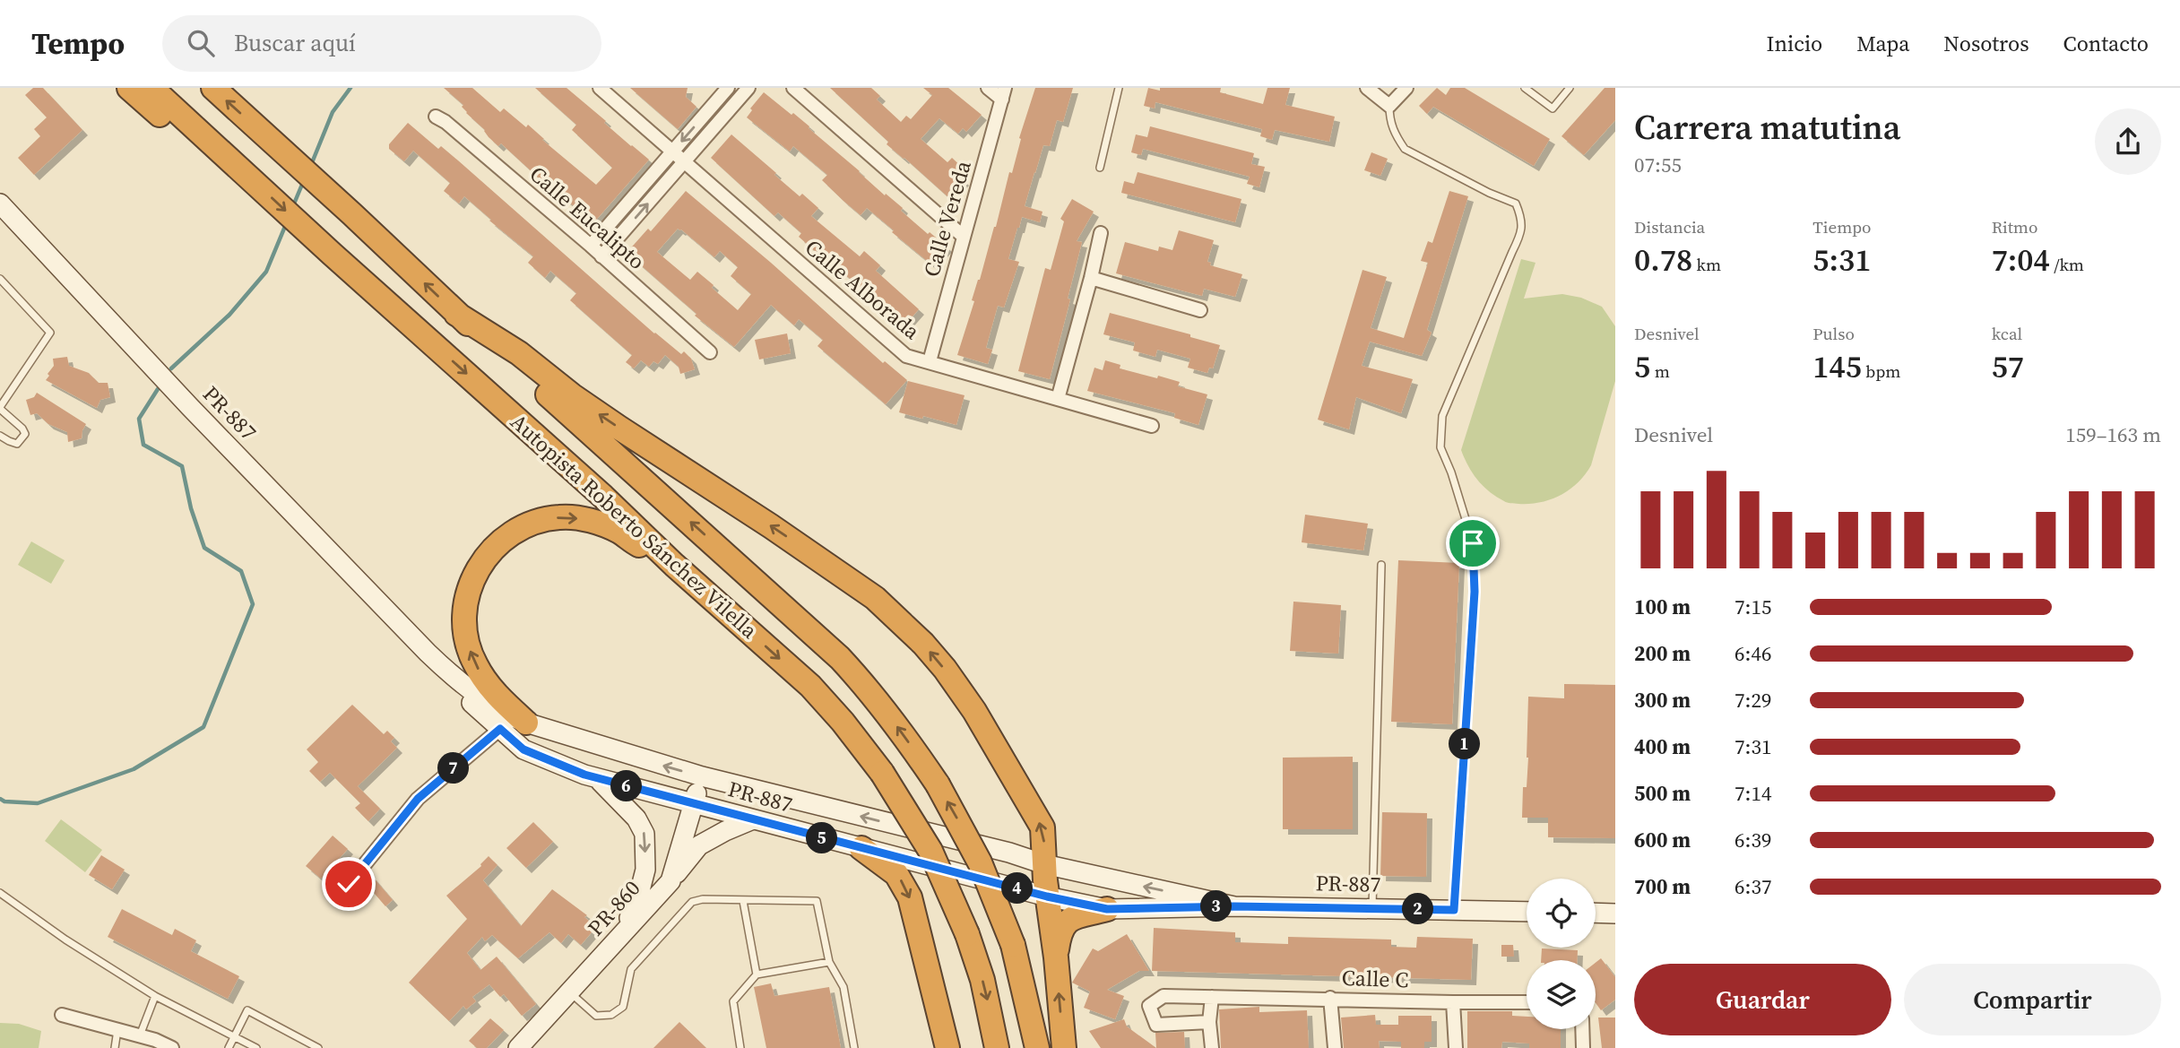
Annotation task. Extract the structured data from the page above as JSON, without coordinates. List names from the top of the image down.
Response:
{
  "streets": {
    "highway": ["Autopista Roberto Sánchez Vilella"],
    "street": [
      "Calle Eucalipto",
      "Calle Vereda",
      "Calle Alborada",
      "PR-887",
      "PR-860",
      "Calle C"
    ]
  },
  "crossings": [
    ["Calle Vereda", "Calle Alborada"],
    ["PR-887", "PR-860"]
  ],
  "page": {
    "header": "Tempo",
    "search": "Buscar aquí",
    "nav": [
      "Inicio",
      "Mapa",
      "Nosotros",
      "Contacto"
    ],
    "heading": ["Carrera matutina", "07:55"],
    "stats": [
      ["Distancia", "0.78 km"],
      ["Tiempo", "5:31"],
      ["Ritmo", "7:04 /km"],
      ["Desnivel", "5 m"],
      ["Pulso", "145 bpm"],
      ["kcal", "57"]
    ],
    "chart": ["Desnivel", "159–163 m"],
    "list": [
      {
        "name": "100 m",
        "note": "7:15"
      },
      {
        "name": "200 m",
        "note": "6:46"
      },
      {
        "name": "300 m",
        "note": "7:29"
      },
      {
        "name": "400 m",
        "note": "7:31"
      },
      {
        "name": "500 m",
        "note": "7:14"
      },
      {
        "name": "600 m",
        "note": "6:39"
      },
      {
        "name": "700 m",
        "note": "6:37"
      }
    ],
    "pins": [
      "1",
      "7",
      "6",
      "5",
      "4",
      "3",
      "2"
    ],
    "buttons": ["Guardar", "Compartir"]
  }
}
